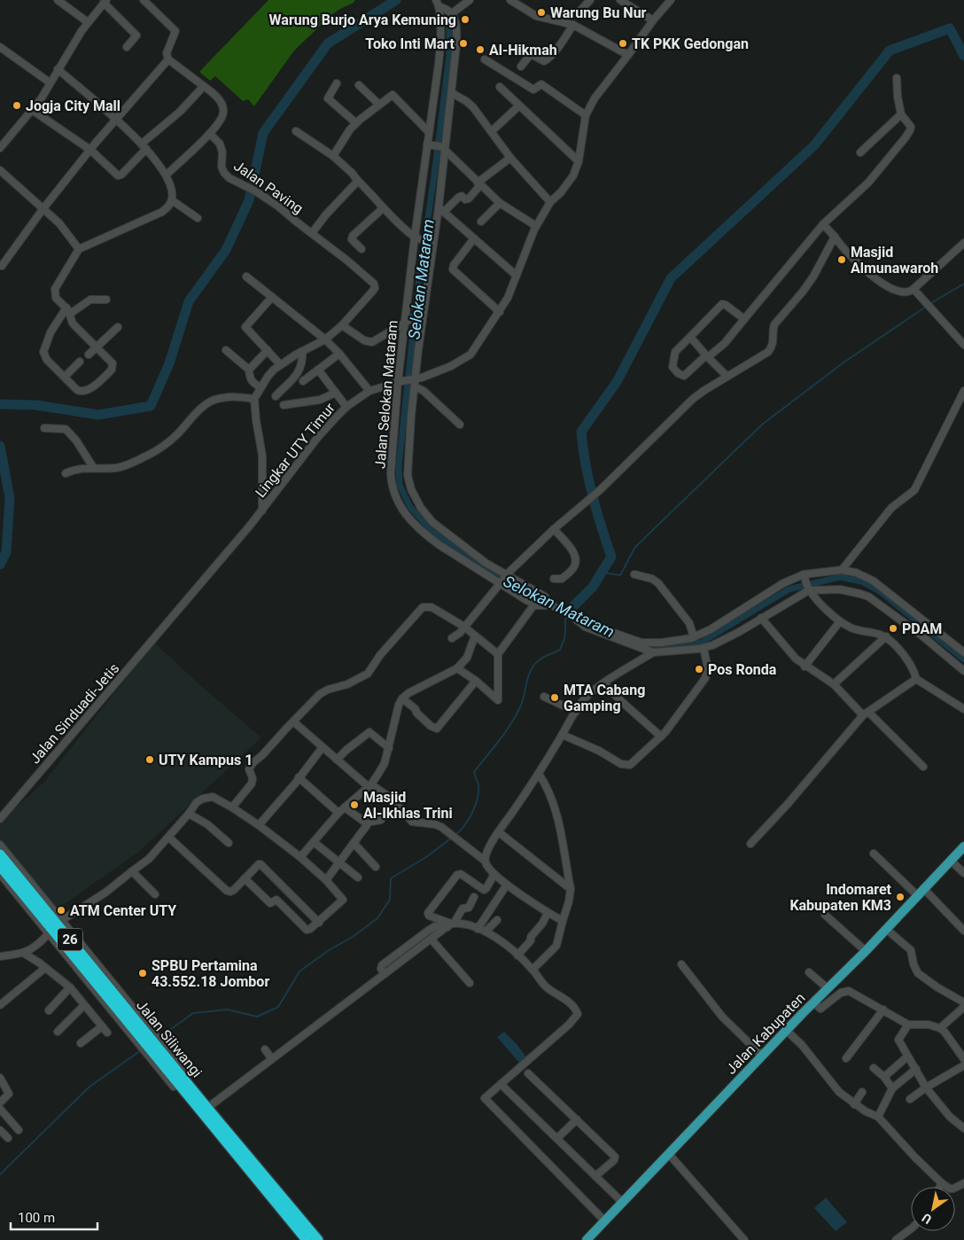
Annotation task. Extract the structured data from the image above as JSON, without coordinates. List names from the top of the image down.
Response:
{
  "streets": {
    "highway": ["26", "Jalan Siliwangi"],
    "main road": ["Jalan Kabupaten"],
    "street": [
      "Jalan Paving",
      "Jalan Selokan Mataram",
      "Lingkar UTY Timur",
      "Jalan Sinduadi-Jetis"
    ]
  },
  "crossings": [
    ["Jalan Selokan Mataram", "Lingkar UTY Timur"],
    ["Lingkar UTY Timur", "Jalan Sinduadi-Jetis"]
  ],
  "water": ["Selokan Mataram"],
  "places": [
    "Warung Bu Nur",
    "Warung Burjo Arya Kemuning",
    "Toko Inti Mart",
    "TK PKK Gedongan",
    "Al-Hikmah",
    "Jogja City Mall",
    "Masjid Almunawaroh",
    "PDAM",
    "Pos Ronda",
    "MTA Cabang Gamping",
    "UTY Kampus 1",
    "Masjid Al-Ikhlas Trini",
    "Indomaret Kabupaten KM3",
    "ATM Center UTY",
    "SPBU Pertamina 43.552.18 Jombor"
  ],
  "scale_bar": "100 m",
  "north": "bottom left"
}
